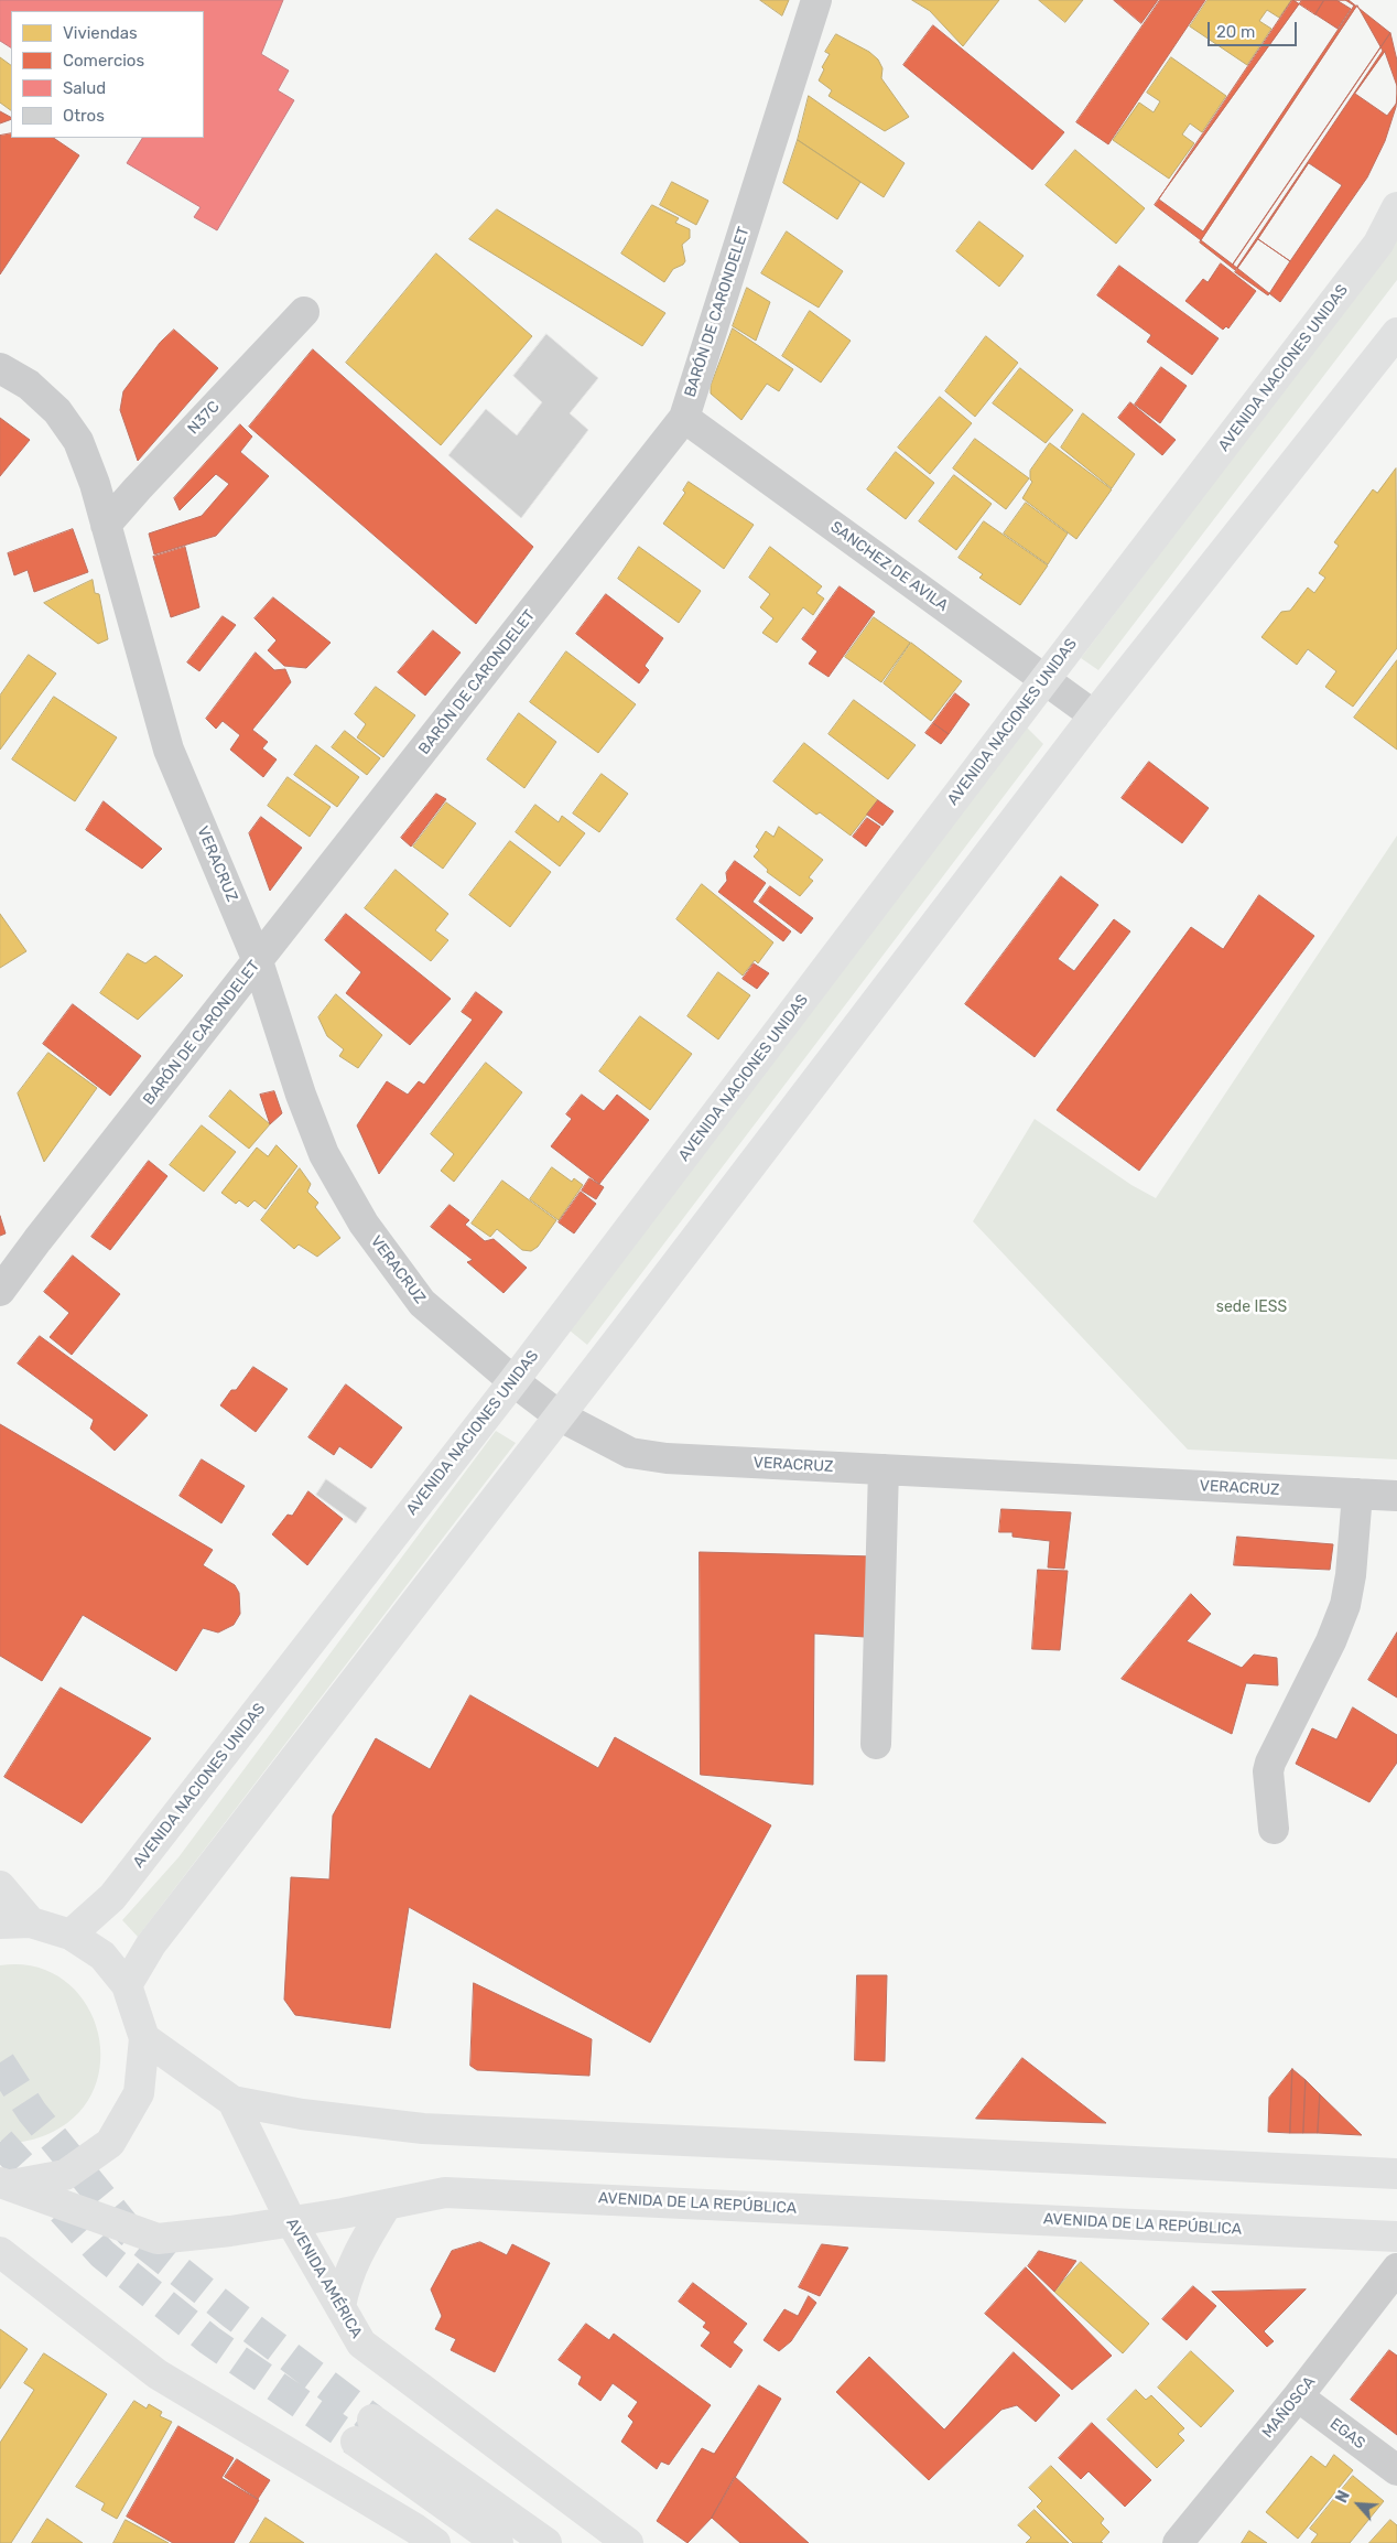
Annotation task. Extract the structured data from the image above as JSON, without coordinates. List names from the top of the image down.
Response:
{
  "streets": {
    "main road": ["AVENIDA NACIONES UNIDAS", "AVENIDA DE LA REPÚBLICA", "AVENIDA AMÉRICA"],
    "street": [
      "BARÓN DE CARONDELET",
      "N37C",
      "SANCHEZ DE AVILA",
      "VERACRUZ",
      "MAÑOSCA",
      "EGAS"
    ]
  },
  "crossings": [
    ["BARÓN DE CARONDELET", "SANCHEZ DE AVILA"],
    ["BARÓN DE CARONDELET", "VERACRUZ"],
    ["AVENIDA NACIONES UNIDAS", "SANCHEZ DE AVILA"],
    ["AVENIDA NACIONES UNIDAS", "VERACRUZ"],
    ["N37C", "VERACRUZ"],
    ["AVENIDA DE LA REPÚBLICA", "AVENIDA AMÉRICA"],
    ["MAÑOSCA", "EGAS"]
  ],
  "parks": ["sede IESS"],
  "legend": [
    "Viviendas",
    "Comercios",
    "Salud",
    "Otros"
  ],
  "scale_bar": "20 m",
  "north": "top left"
}
